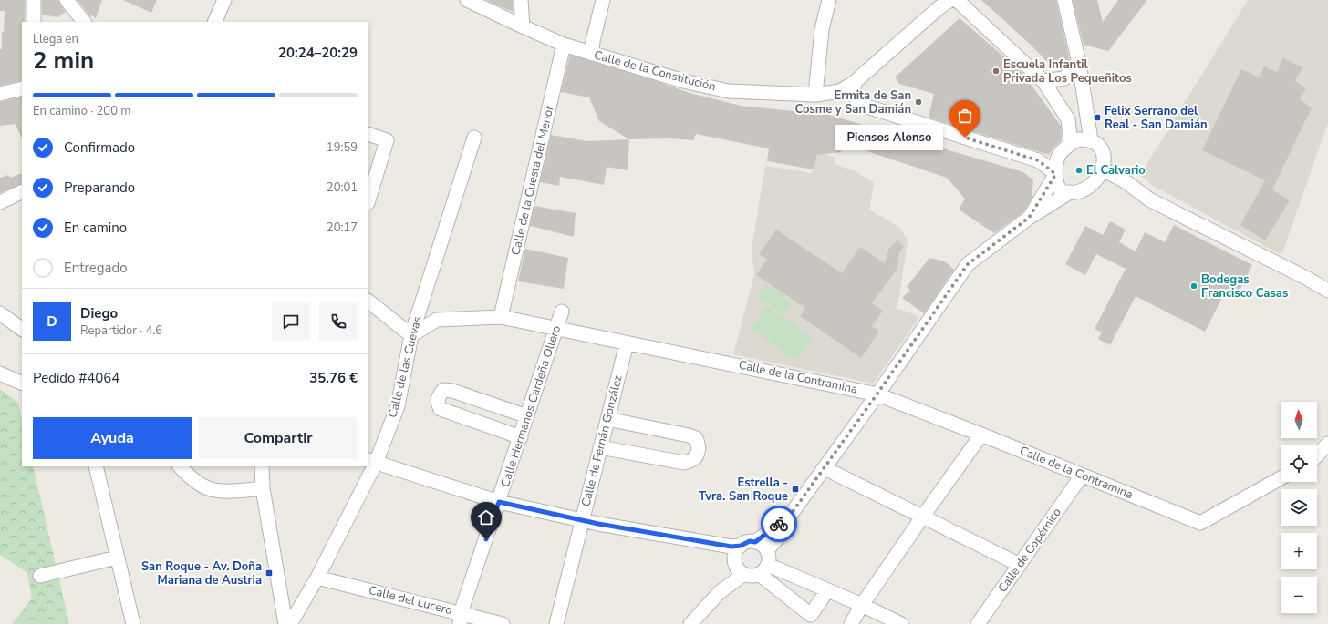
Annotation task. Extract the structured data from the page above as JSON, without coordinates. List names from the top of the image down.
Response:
{
  "streets": {
    "street": [
      "Calle de la Constitución",
      "Calle de la Cuesta del Menor",
      "Calle de las Cuevas",
      "Calle de la Contramina",
      "Calle Hermanos Cardeña Ollero",
      "Calle de Fernán González",
      "Calle de Copérnico",
      "Calle del Lucero"
    ]
  },
  "crossings": [
    ["Calle de la Constitución", "Calle de la Cuesta del Menor"],
    ["Calle de la Cuesta del Menor", "Calle de la Contramina"],
    ["Calle de las Cuevas", "Calle de la Contramina"],
    ["Calle de las Cuevas", "Calle del Lucero"],
    ["Calle de la Contramina", "Calle Hermanos Cardeña Ollero"],
    ["Calle de la Contramina", "Calle de Fernán González"],
    ["Calle de la Contramina", "Calle de Copérnico"],
    ["Calle Hermanos Cardeña Ollero", "Calle del Lucero"]
  ],
  "places": {
    "other": [
      "Escuela Infantil Privada Los Pequeñitos",
      "Ermita de San Cosme y San Damián",
      "Piensos Alonso",
      "El Calvario",
      "Bodegas Francisco Casas"
    ],
    "transit": ["Felix Serrano del Real - San Damián", "Estrella - Tvra. San Roque", "San Roque - Av. Doña Mariana de Austria"]
  },
  "north": "top",
  "page": {
    "heading": ["2 min", "Llega en", "20:24–20:29"],
    "panel": [
      "Diego",
      "Repartidor · 4.6",
      "Pedido #4064",
      "35.76 €"
    ],
    "bar": "En camino · 200 m",
    "bubble": "Piensos Alonso",
    "list": [
      ["Confirmado", "19:59"],
      ["Preparando", "20:01"],
      ["En camino", "20:17"],
      "Entregado"
    ],
    "round": "D",
    "map_buttons": ["+", "−"],
    "buttons": ["Ayuda", "Compartir"]
  }
}
